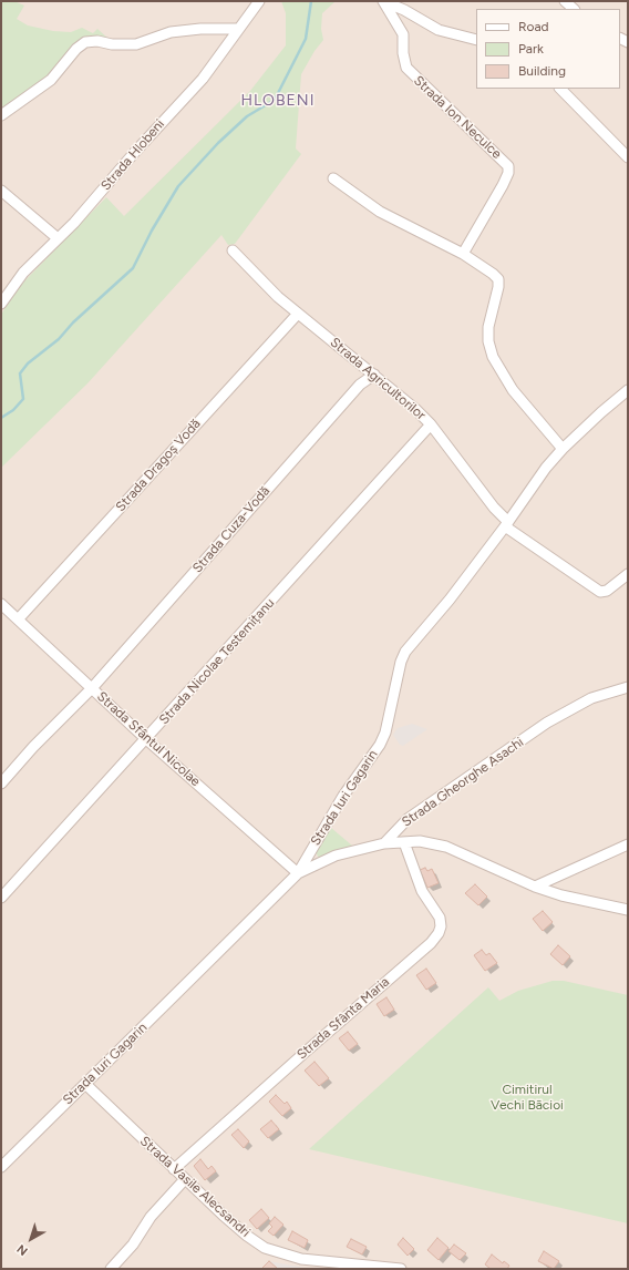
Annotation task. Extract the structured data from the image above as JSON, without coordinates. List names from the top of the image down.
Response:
{
  "streets": {
    "street": [
      "Strada Ion Neculce",
      "Strada Hlobeni",
      "Strada Agricultorilor",
      "Strada Dragoș Vodă",
      "Strada Cuza-Vodă",
      "Strada Nicolae Testemițanu",
      "Strada Sfântul Nicolae",
      "Strada Gheorghe Asachi",
      "Strada Iuri Gagarin",
      "Strada Sfânta Maria",
      "Strada Vasile Alecsandri"
    ]
  },
  "crossings": [
    ["Strada Agricultorilor", "Strada Dragoș Vodă"],
    ["Strada Agricultorilor", "Strada Cuza-Vodă"],
    ["Strada Agricultorilor", "Strada Nicolae Testemițanu"],
    ["Strada Agricultorilor", "Strada Iuri Gagarin"],
    ["Strada Dragoș Vodă", "Strada Sfântul Nicolae"],
    ["Strada Cuza-Vodă", "Strada Sfântul Nicolae"],
    ["Strada Nicolae Testemițanu", "Strada Sfântul Nicolae"],
    ["Strada Sfântul Nicolae", "Strada Iuri Gagarin"],
    ["Strada Iuri Gagarin", "Strada Vasile Alecsandri"],
    ["Strada Sfânta Maria", "Strada Vasile Alecsandri"]
  ],
  "districts": ["HLOBENI"],
  "parks": ["Cimitirul Vechi Băcioi"],
  "legend": ["Road", "Park", "Building"],
  "north": "bottom left"
}
